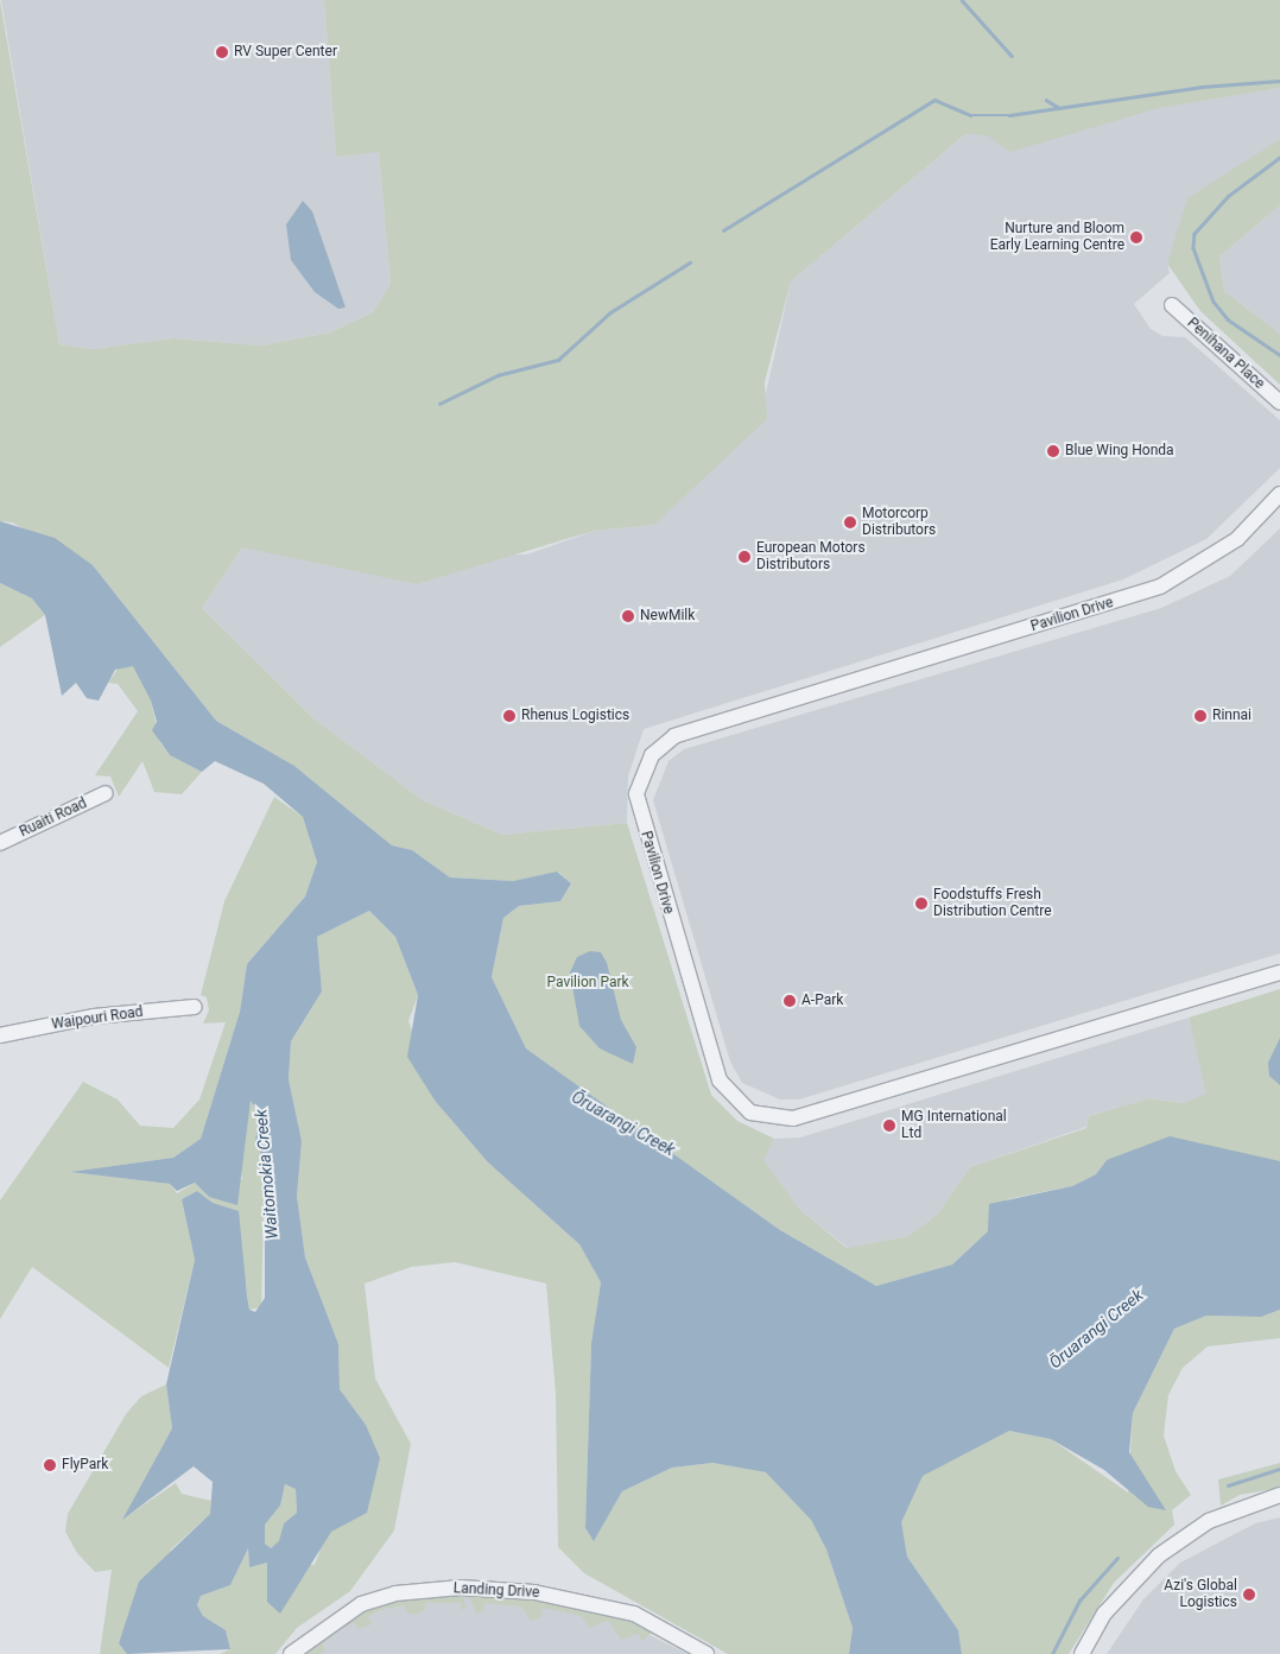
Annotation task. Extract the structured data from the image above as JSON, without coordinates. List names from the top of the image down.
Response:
{
  "streets": {
    "street": [
      "Penihana Place",
      "Pavilion Drive",
      "Ruaiti Road",
      "Waipouri Road",
      "Landing Drive"
    ]
  },
  "water": ["Ōruarangi Creek", "Waitomokia Creek"],
  "parks": ["Pavilion Park"],
  "places": [
    "RV Super Center",
    "Nurture and Bloom Early Learning Centre",
    "Blue Wing Honda",
    "Motorcorp Distributors",
    "European Motors Distributors",
    "NewMilk",
    "Rhenus Logistics",
    "Rinnai",
    "Foodstuffs Fresh Distribution Centre",
    "A-Park",
    "MG International Ltd",
    "FlyPark",
    "Azi's Global Logistics"
  ]
}
